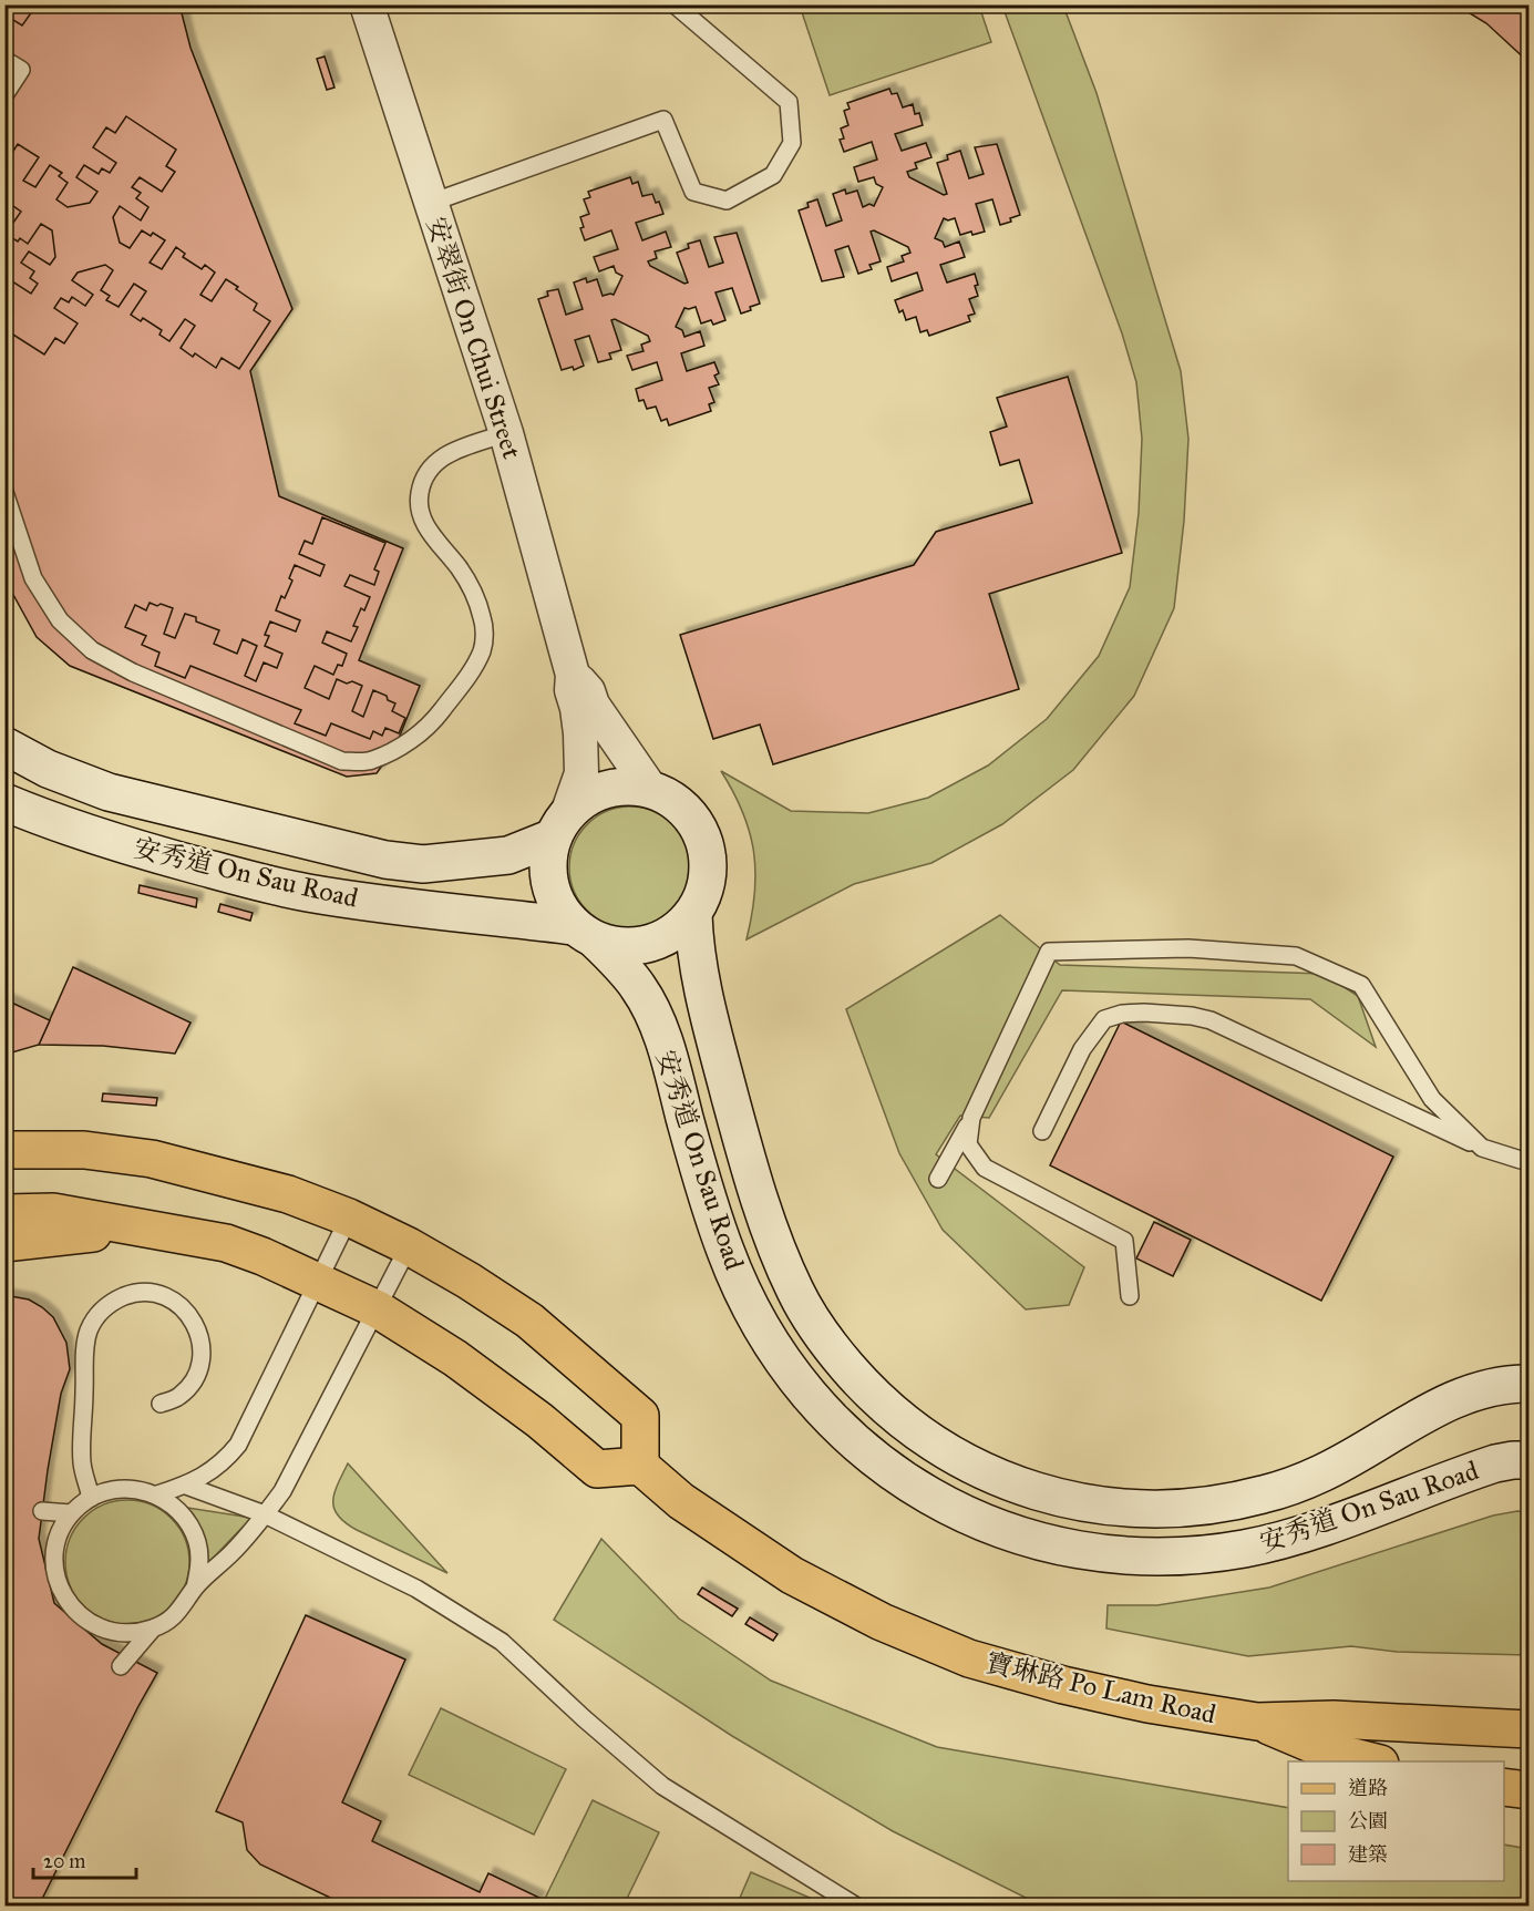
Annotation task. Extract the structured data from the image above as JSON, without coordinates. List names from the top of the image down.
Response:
{
  "streets": {
    "main road": ["安秀道 On Sau Road", "寶琳路 Po Lam Road"],
    "street": ["安翠街 On Chui Street"]
  },
  "crossings": [
    ["安翠街 On Chui Street", "安秀道 On Sau Road"]
  ],
  "legend": ["道路", "公園", "建築"],
  "scale_bar": "20 m"
}
